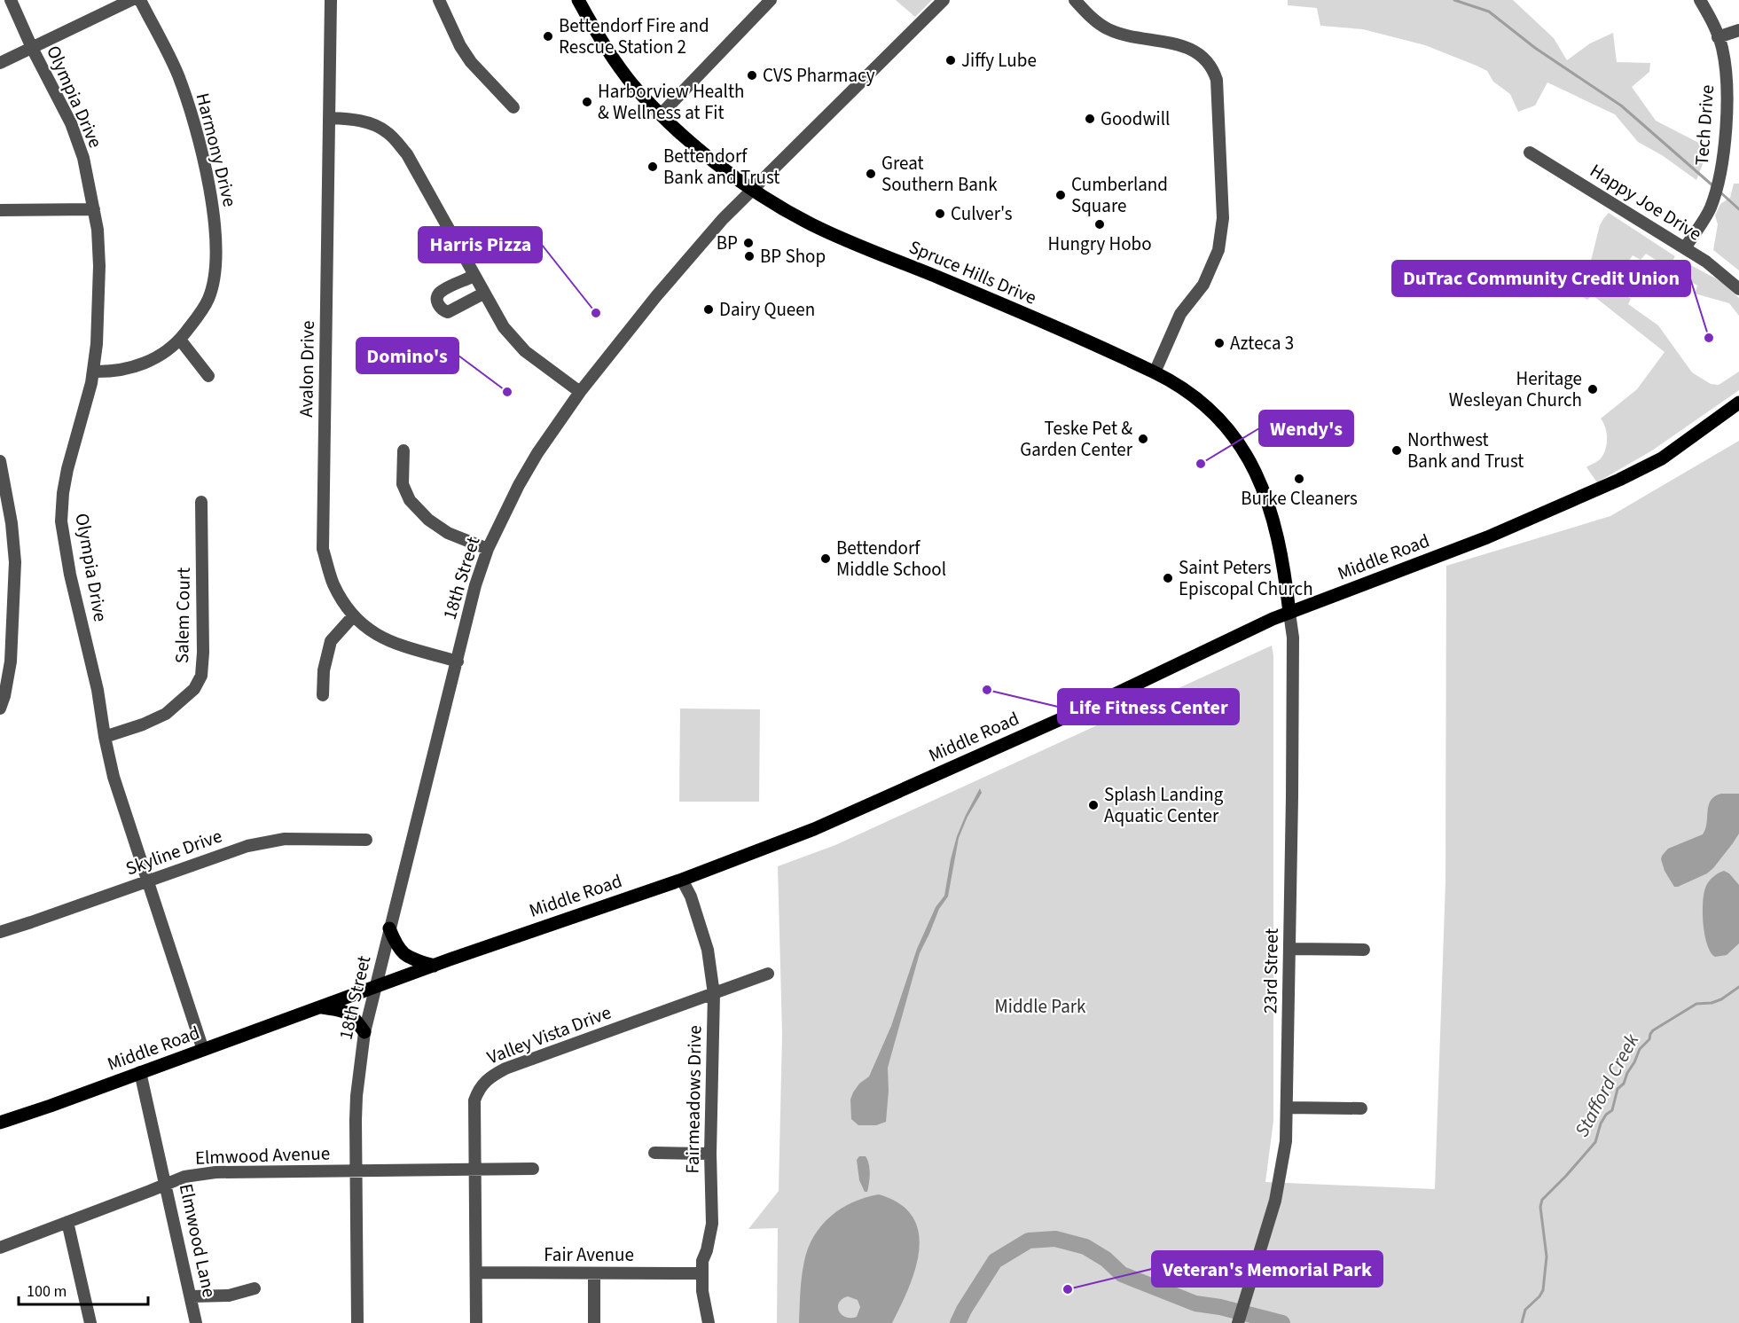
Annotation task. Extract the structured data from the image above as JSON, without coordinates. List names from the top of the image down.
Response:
{
  "streets": {
    "main road": ["Spruce Hills Drive", "Middle Road"],
    "street": [
      "Olympia Drive",
      "Tech Drive",
      "Harmony Drive",
      "Happy Joe Drive",
      "Avalon Drive",
      "18th Street",
      "Salem Court",
      "Skyline Drive",
      "23rd Street",
      "Valley Vista Drive",
      "Fairmeadows Drive",
      "Elmwood Avenue",
      "Elmwood Lane",
      "Fair Avenue"
    ]
  },
  "crossings": [
    ["Olympia Drive", "Harmony Drive"],
    ["Olympia Drive", "Middle Road"],
    ["Olympia Drive", "Salem Court"],
    ["Olympia Drive", "Skyline Drive"],
    ["Tech Drive", "Happy Joe Drive"],
    ["Spruce Hills Drive", "Middle Road"],
    ["Spruce Hills Drive", "18th Street"],
    ["Spruce Hills Drive", "23rd Street"],
    ["Avalon Drive", "18th Street"],
    ["Middle Road", "18th Street"],
    ["Middle Road", "23rd Street"],
    ["Middle Road", "Fairmeadows Drive"],
    ["Middle Road", "Elmwood Lane"],
    ["18th Street", "Elmwood Avenue"],
    ["Valley Vista Drive", "Fairmeadows Drive"],
    ["Valley Vista Drive", "Elmwood Avenue"],
    ["Valley Vista Drive", "Fair Avenue"],
    ["Fairmeadows Drive", "Fair Avenue"],
    ["Elmwood Avenue", "Elmwood Lane"]
  ],
  "water": ["Stafford Creek"],
  "parks": ["Middle Park"],
  "places": [
    "Bettendorf Fire and Rescue Station 2",
    "Jiffy Lube",
    "CVS Pharmacy",
    "Harborview Health & Wellness at Fit",
    "Goodwill",
    "Bettendorf Bank and Trust",
    "Great Southern Bank",
    "Cumberland Square",
    "Culver's",
    "Hungry Hobo",
    "BP",
    "BP Shop",
    "Dairy Queen",
    "Harris Pizza",
    "DuTrac Community Credit Union",
    "Azteca 3",
    "Heritage Wesleyan Church",
    "Domino's",
    "Teske Pet & Garden Center",
    "Northwest Bank and Trust",
    "Wendy's",
    "Burke Cleaners",
    "Bettendorf Middle School",
    "Saint Peters Episcopal Church",
    "Life Fitness Center",
    "Splash Landing Aquatic Center",
    "Veteran's Memorial Park"
  ],
  "scale_bar": "100 m"
}
